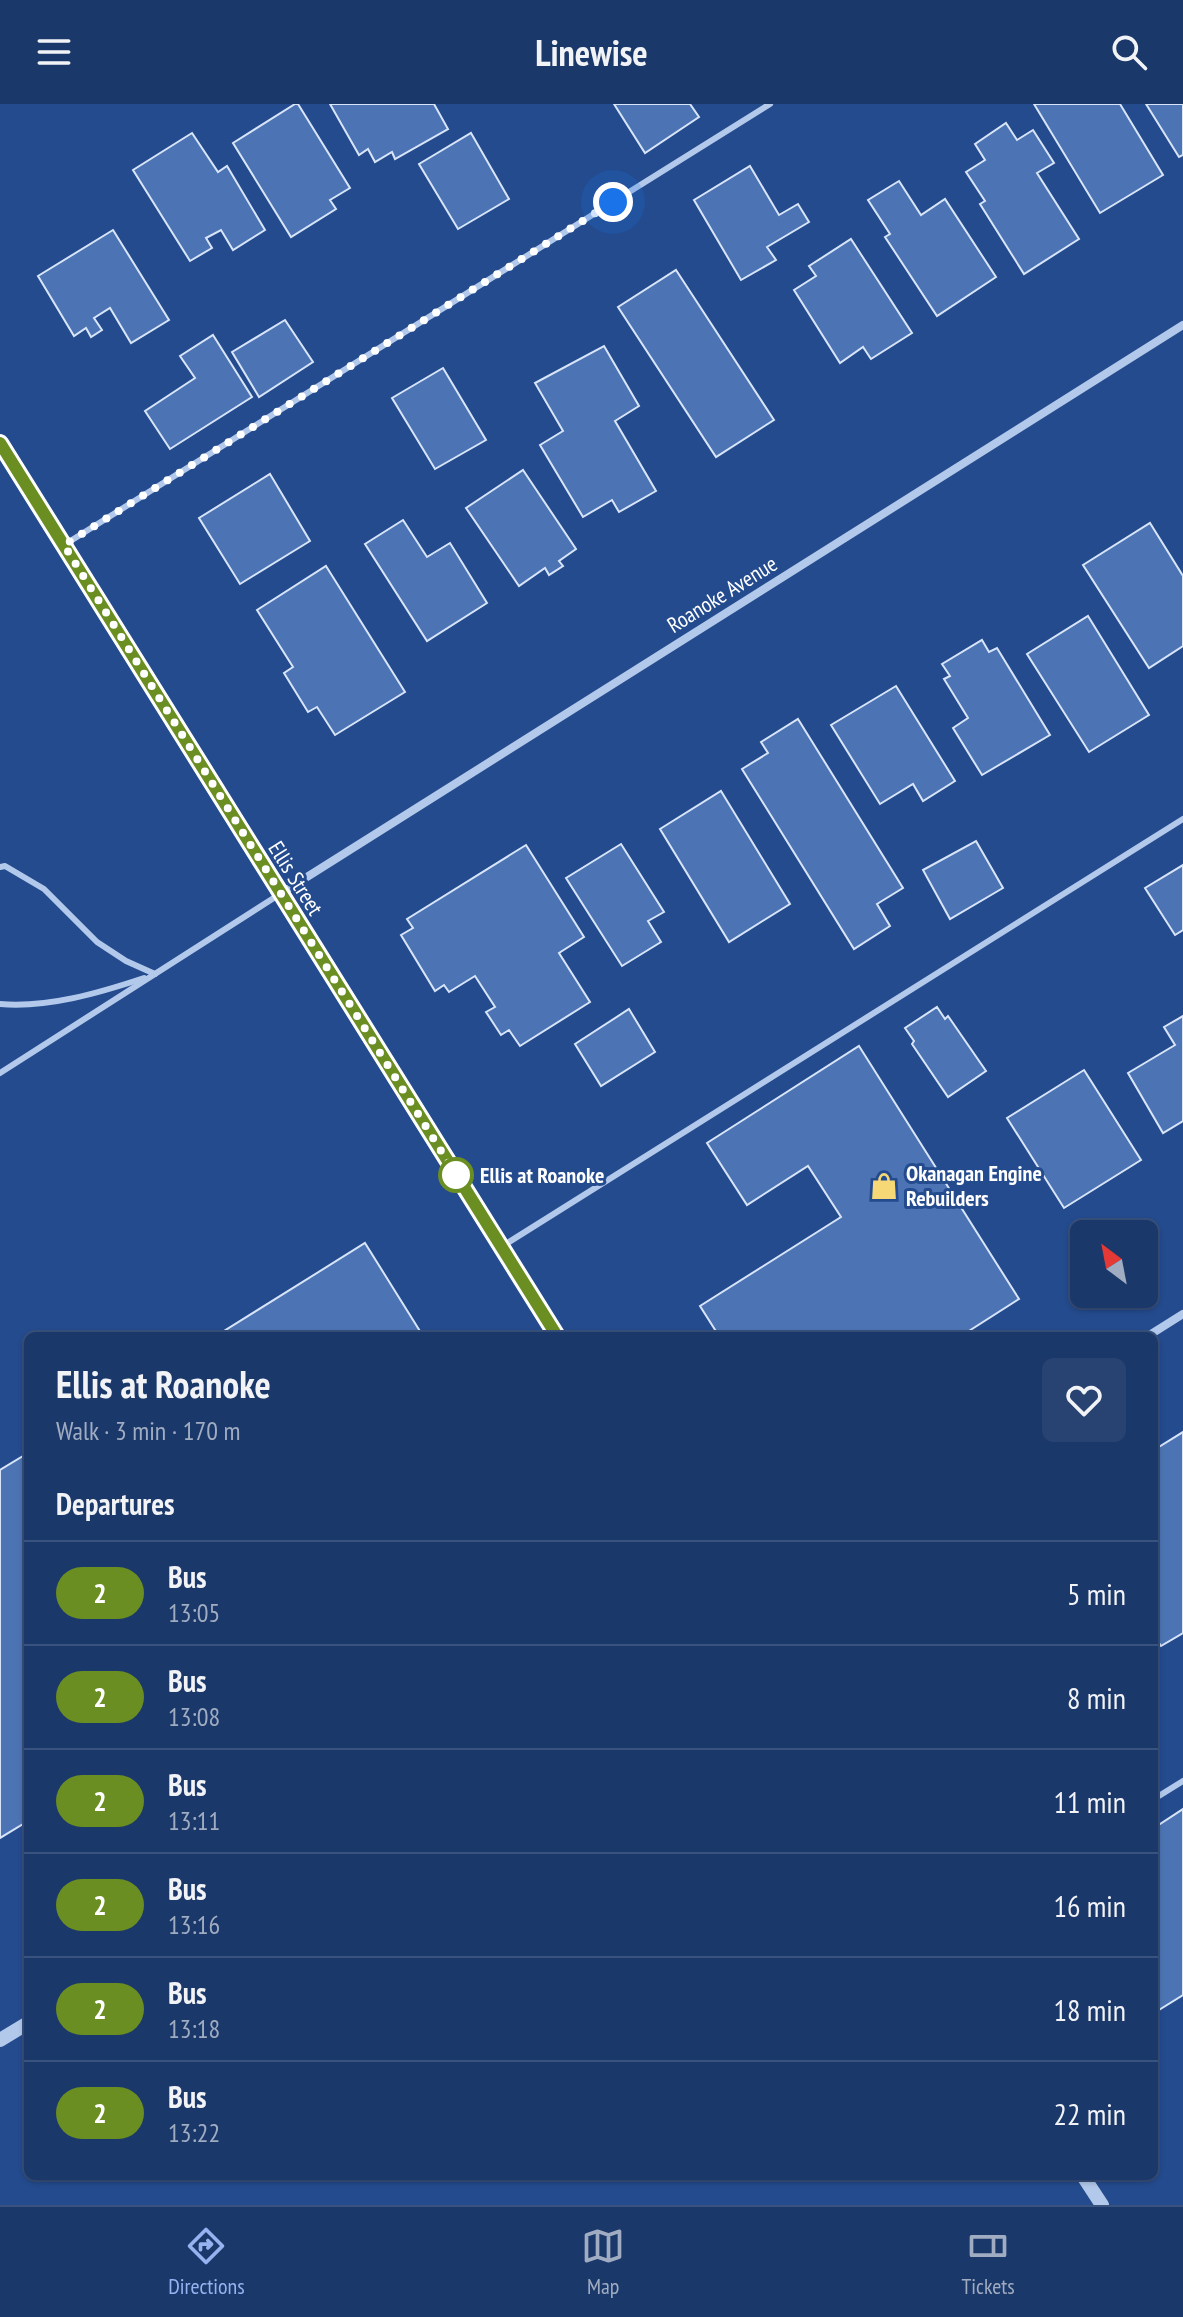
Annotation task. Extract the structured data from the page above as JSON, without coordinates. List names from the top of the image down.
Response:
{
  "streets": {
    "street": ["Roanoke Avenue", "Ellis Street"]
  },
  "crossings": [
    ["Roanoke Avenue", "Ellis Street"]
  ],
  "places": {
    "other": ["Ellis at Roanoke"],
    "shop": ["Okanagan Engine Rebuilders"]
  },
  "lines": ["bus line 2"],
  "north": "top left",
  "page": {
    "header": "Linewise",
    "heading": [
      ["Ellis at Roanoke", "Walk · 3 min · 170 m"],
      "Departures"
    ],
    "list": [
      {
        "mark": "2",
        "name": "Bus",
        "note": "13:05",
        "value": "5 min"
      },
      {
        "mark": "2",
        "name": "Bus",
        "note": "13:08",
        "value": "8 min"
      },
      {
        "mark": "2",
        "name": "Bus",
        "note": "13:11",
        "value": "11 min"
      },
      {
        "mark": "2",
        "name": "Bus",
        "note": "13:16",
        "value": "16 min"
      },
      {
        "mark": "2",
        "name": "Bus",
        "note": "13:18",
        "value": "18 min"
      },
      {
        "mark": "2",
        "name": "Bus",
        "note": "13:22",
        "value": "22 min"
      }
    ],
    "tabs": ["Directions", "Map", "Tickets"]
  }
}
